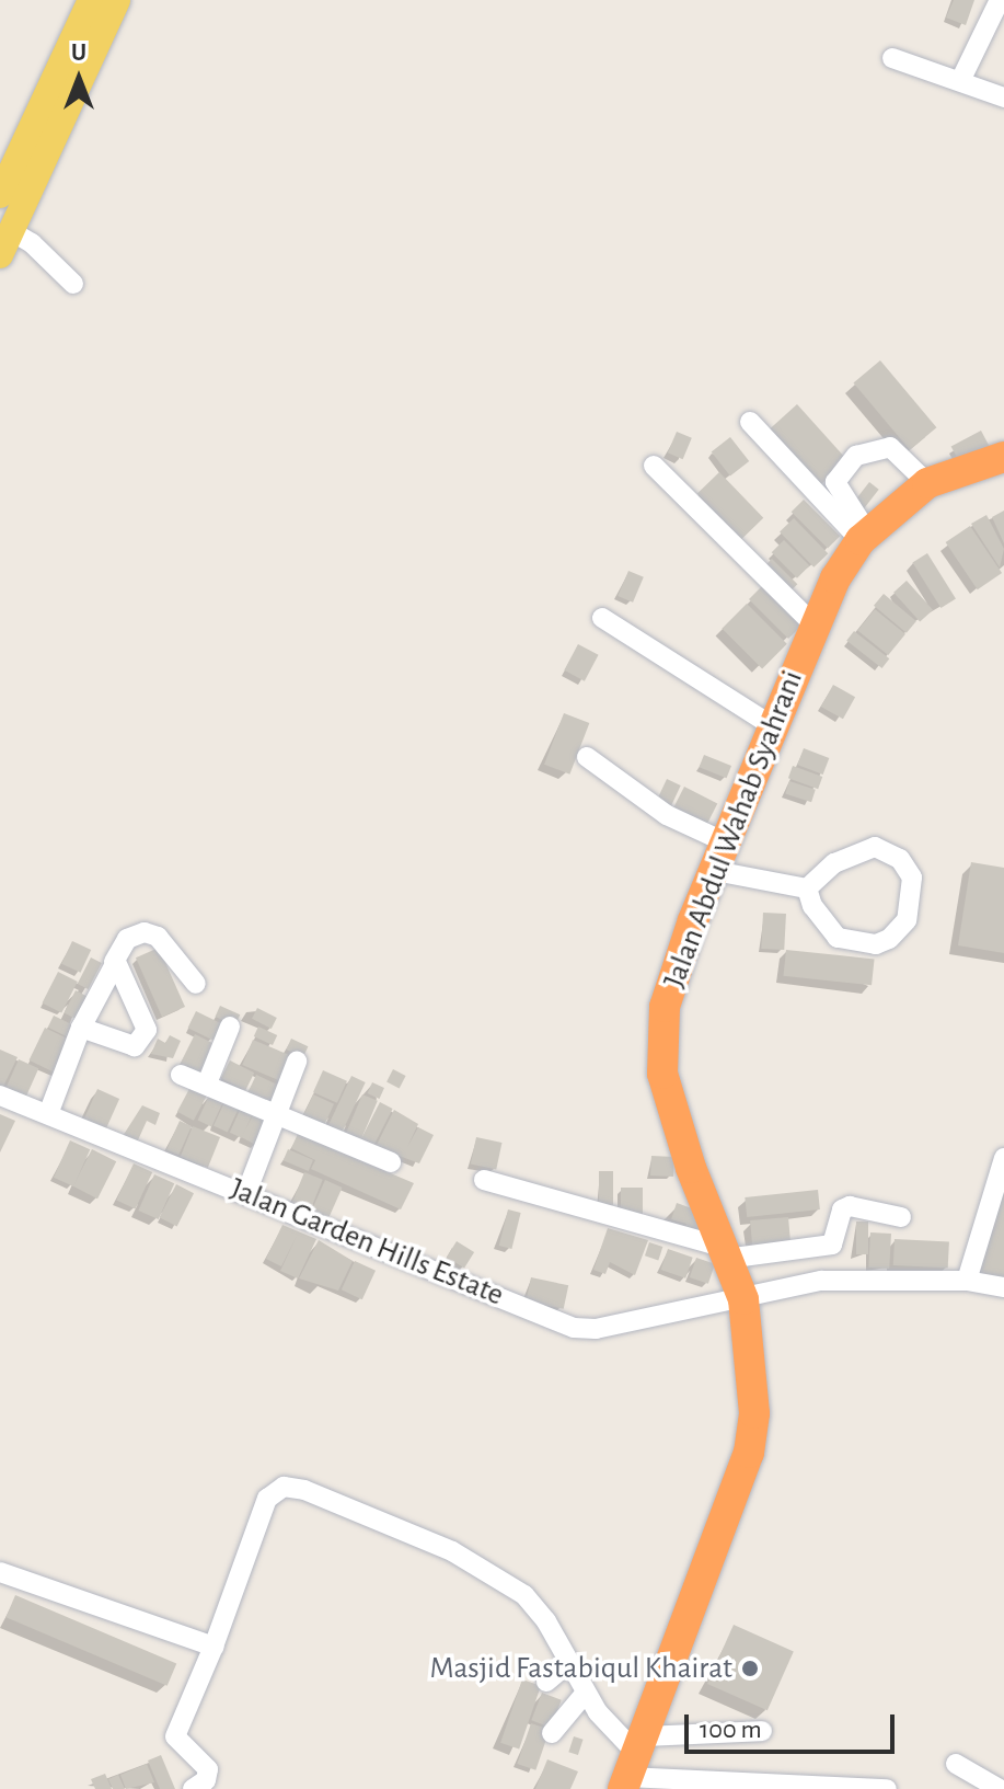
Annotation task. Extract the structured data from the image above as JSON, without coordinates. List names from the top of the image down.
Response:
{
  "streets": {
    "highway": ["Jalan Abdul Wahab Syahrani"],
    "street": ["Jalan Garden Hills Estate"]
  },
  "crossings": [
    ["Jalan Abdul Wahab Syahrani", "Jalan Garden Hills Estate"]
  ],
  "places": ["Masjid Fastabiqul Khairat"],
  "scale_bar": "100 m",
  "north": "top"
}
